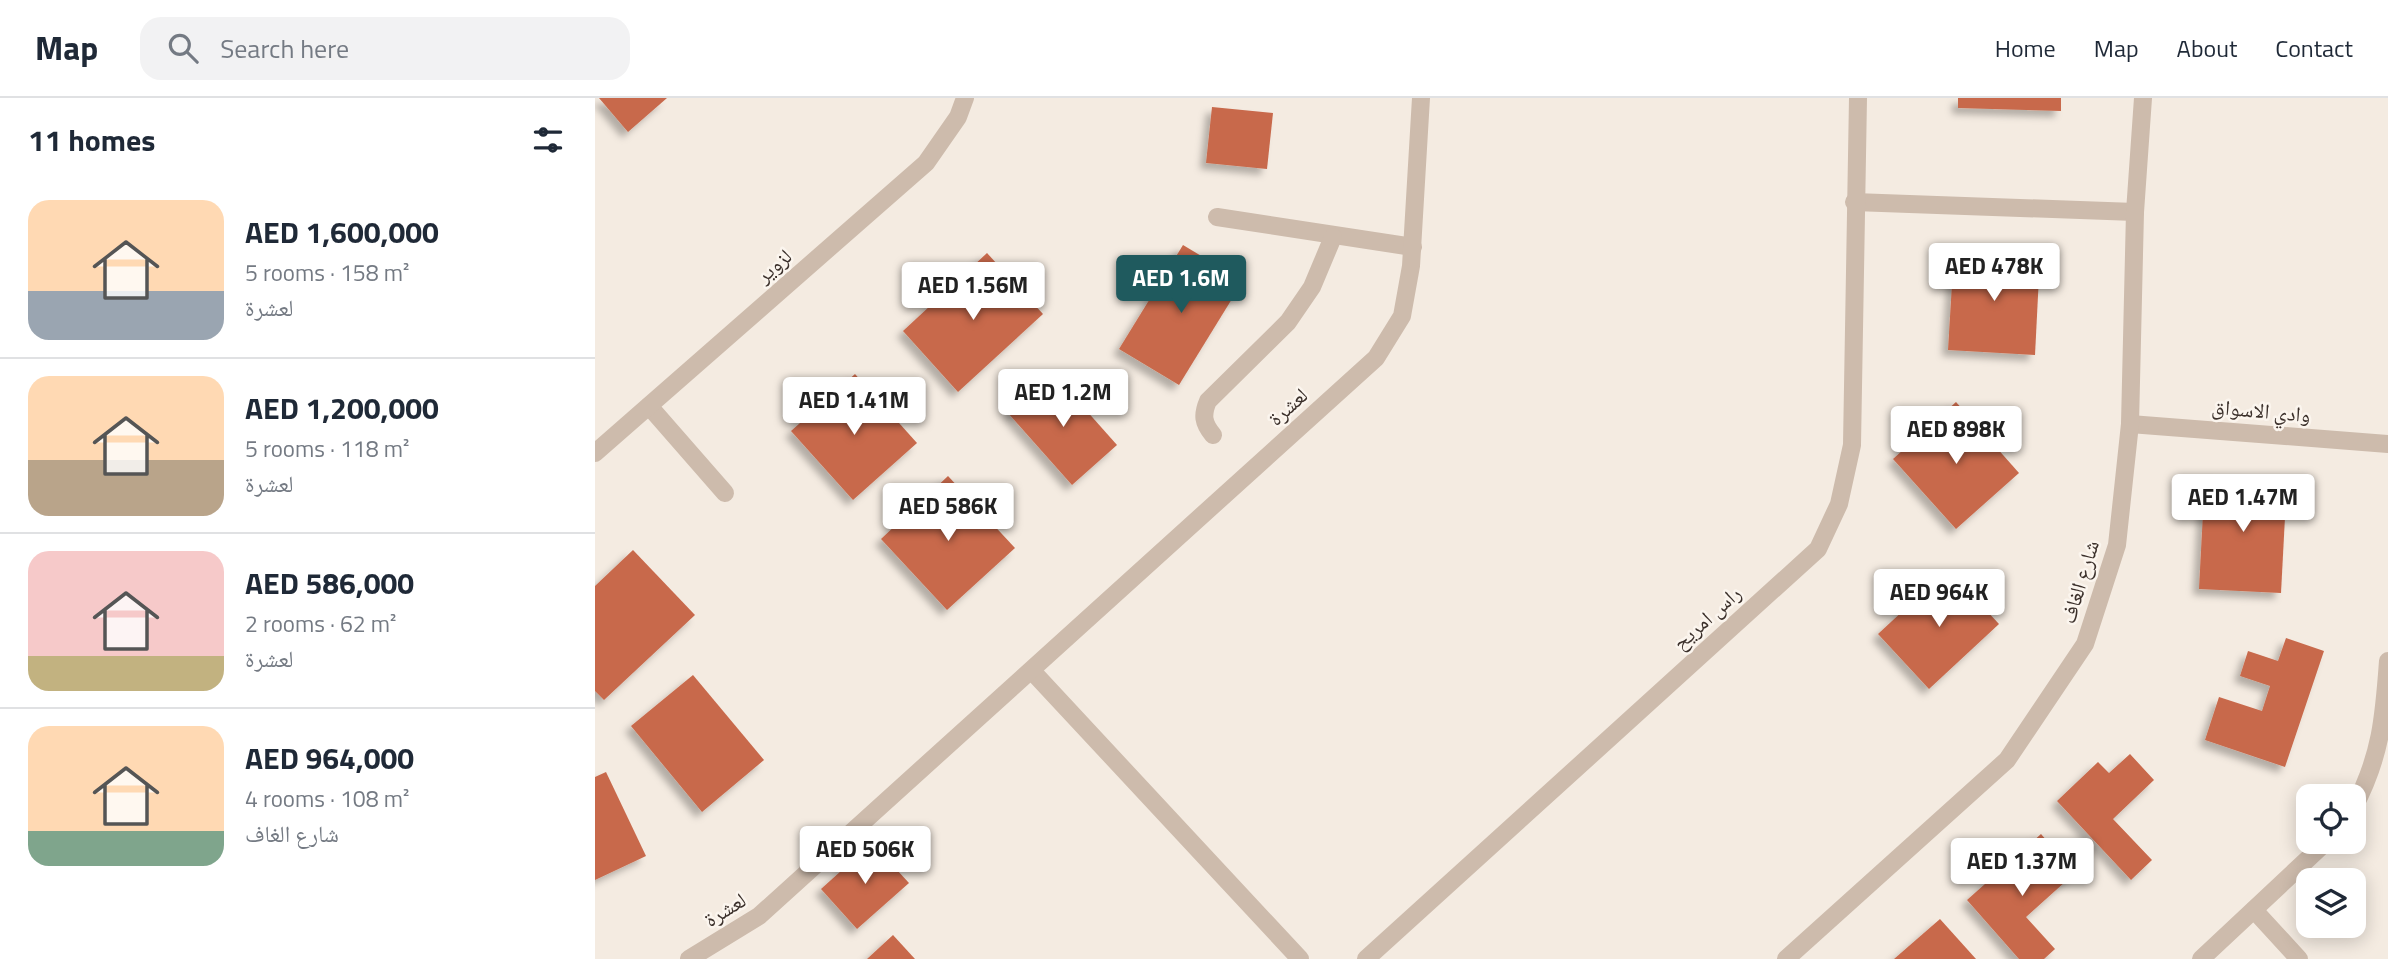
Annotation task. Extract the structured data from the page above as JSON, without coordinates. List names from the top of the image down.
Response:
{
  "streets": {
    "street": [
      "لزوير",
      "لعشرة",
      "وادي الاسواق",
      "شارع الغاف",
      "راس امريح"
    ]
  },
  "crossings": [
    ["وادي الاسواق", "شارع الغاف"]
  ],
  "page": {
    "header": "Map",
    "search": "Search here",
    "nav": [
      "Home",
      "Map",
      "About",
      "Contact"
    ],
    "heading": "11 homes",
    "list": [
      {
        "name": "AED 1,600,000",
        "note": "5 rooms · 158 m² · لعشرة"
      },
      {
        "name": "AED 1,200,000",
        "note": "5 rooms · 118 m² · لعشرة"
      },
      {
        "name": "AED 586,000",
        "note": "2 rooms · 62 m² · لعشرة"
      },
      {
        "name": "AED 964,000",
        "note": "4 rooms · 108 m² · شارع الغاف"
      }
    ],
    "price": [
      "AED 478K",
      "AED 1.6M",
      "AED 1.56M",
      "AED 1.2M",
      "AED 1.41M",
      "AED 898K",
      "AED 1.47M",
      "AED 586K",
      "AED 964K",
      "AED 506K",
      "AED 1.37M"
    ]
  }
}
